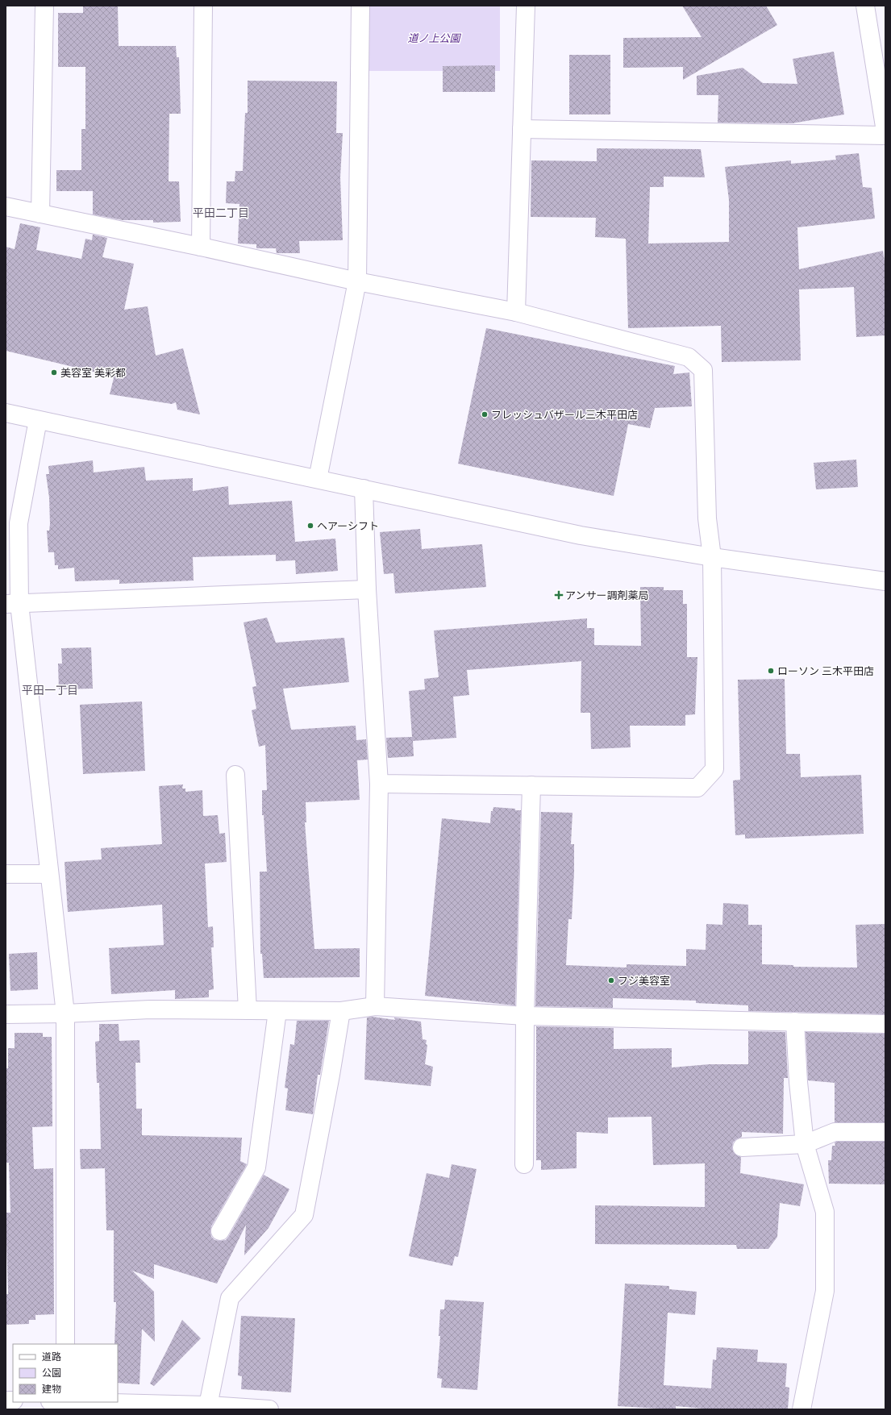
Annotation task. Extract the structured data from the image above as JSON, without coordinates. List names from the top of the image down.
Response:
{
  "districts": ["平田二丁目", "平田一丁目"],
  "parks": ["道ノ上公園"],
  "places": {
    "other": [
      "美容室 美彩都",
      "フレッシュバザール三木平田店",
      "ヘアーシフト",
      "ローソン 三木平田店",
      "フジ美容室"
    ],
    "health": ["アンサー調剤薬局"]
  },
  "legend": ["道路", "公園", "建物"]
}
